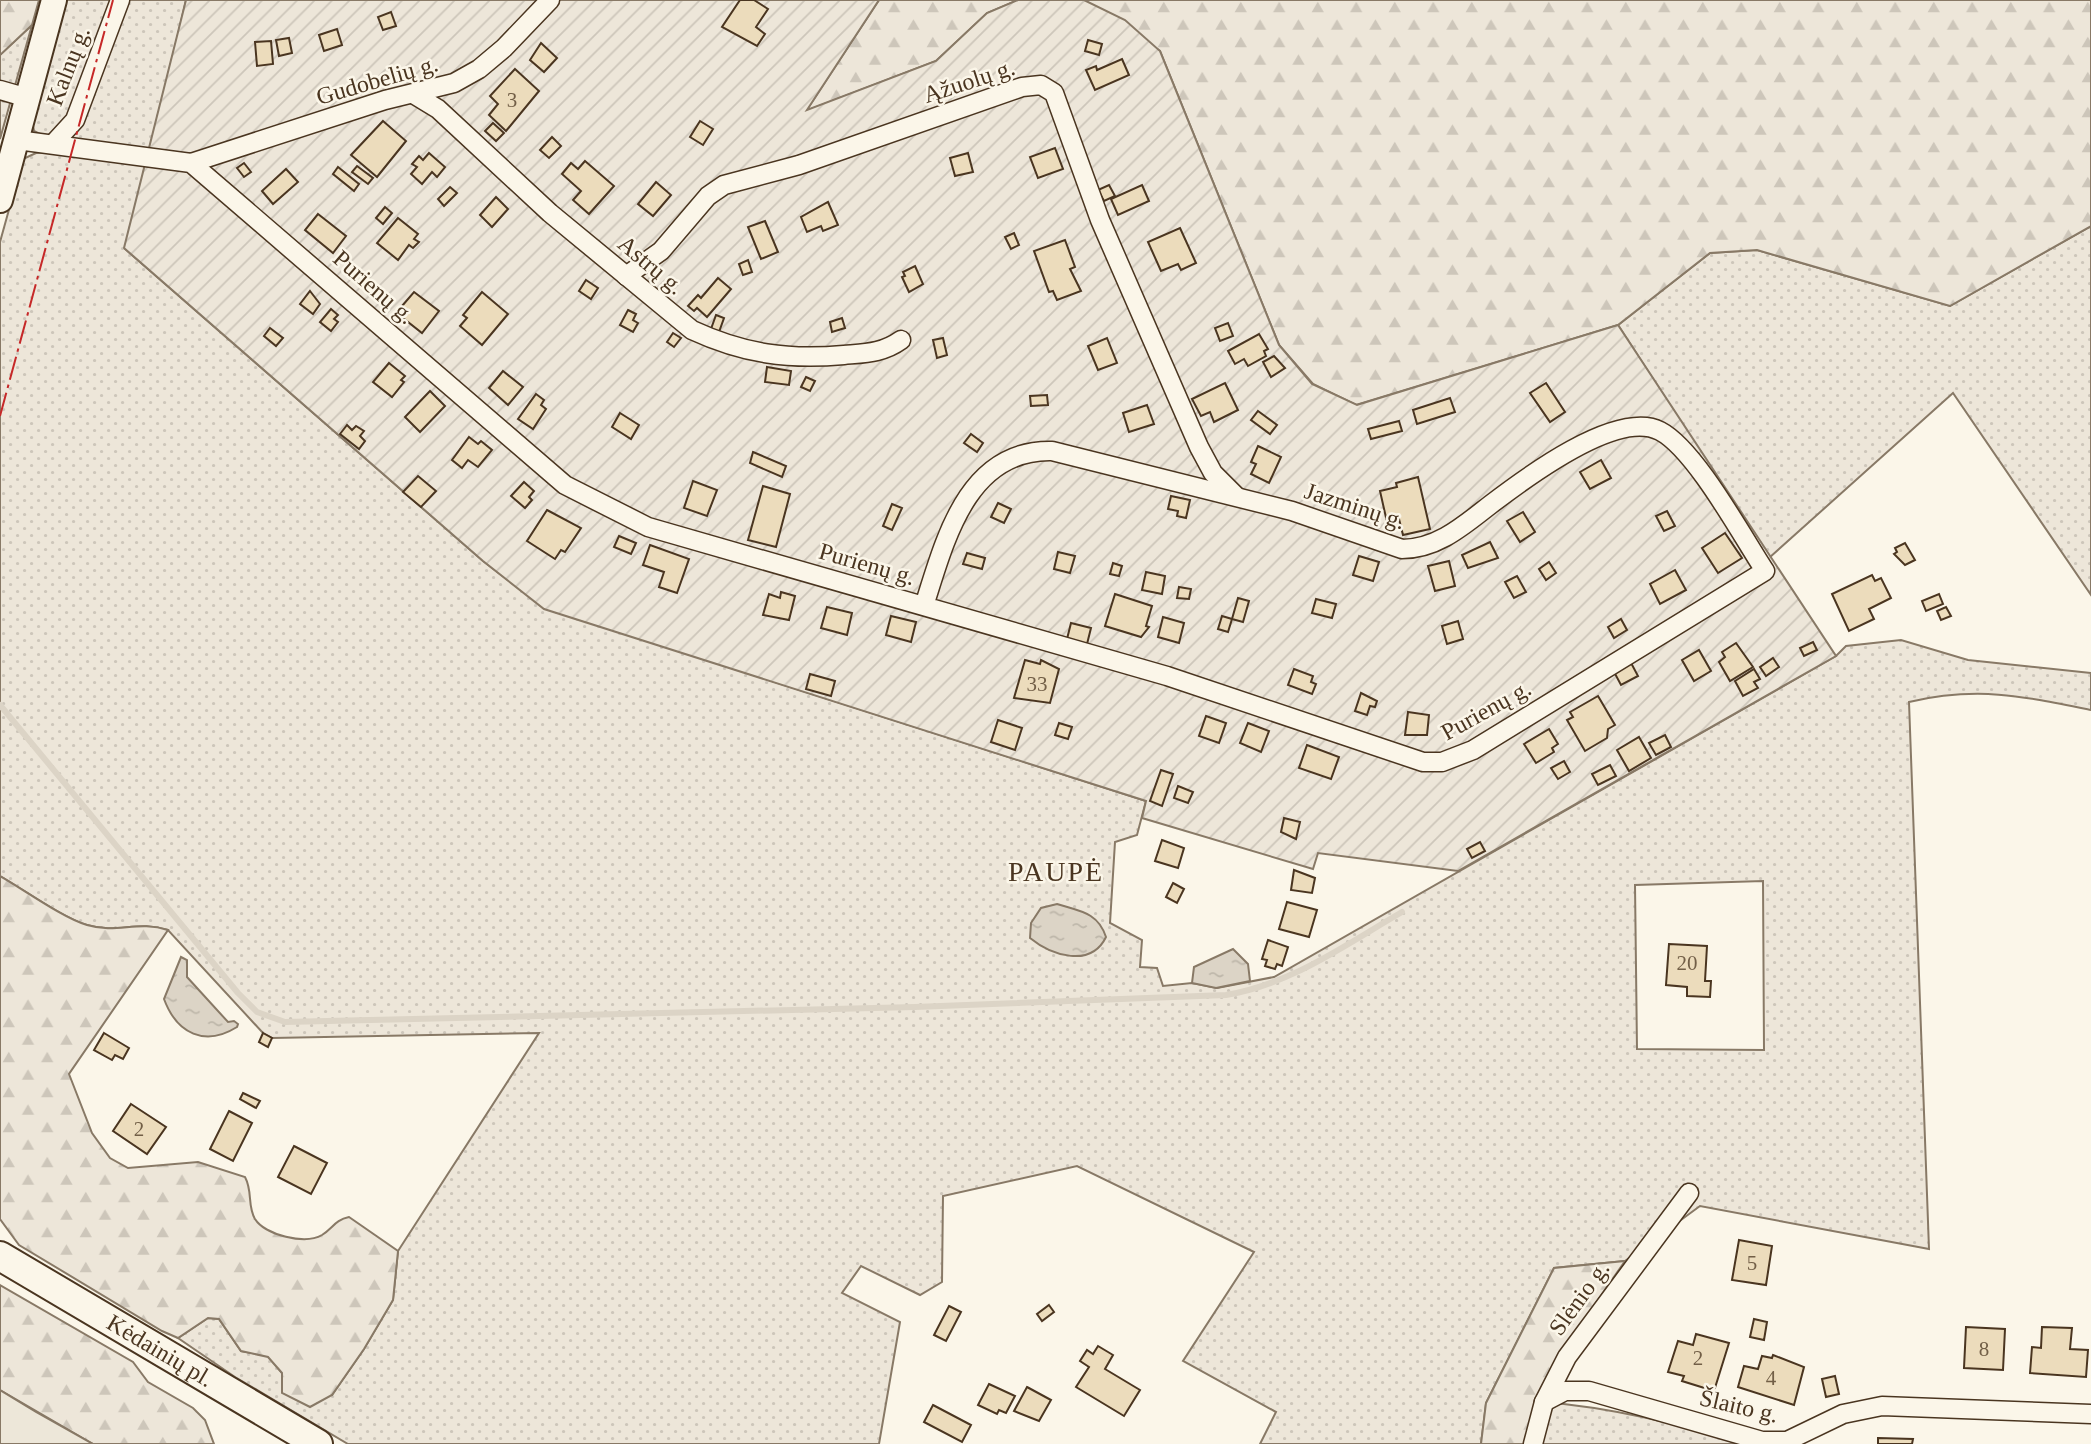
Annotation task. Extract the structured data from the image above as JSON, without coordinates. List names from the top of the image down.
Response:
{
  "streets": {
    "main road": ["Kėdainių pl."],
    "street": [
      "Kalnų g.",
      "Gudobelių g.",
      "Ąžuolų g.",
      "Astrų g.",
      "Purienų g.",
      "Jazminų g.",
      "Slėnio g.",
      "Šlaito g."
    ]
  },
  "crossings": [
    ["Gudobelių g.", "Astrų g."],
    ["Gudobelių g.", "Purienų g."],
    ["Ąžuolų g.", "Astrų g."],
    ["Ąžuolų g.", "Jazminų g."],
    ["Purienų g.", "Jazminų g."],
    ["Slėnio g.", "Šlaito g."]
  ],
  "districts": ["PAUPĖ"],
  "house_numbers": [
    "3",
    "33",
    "20",
    "2",
    "5",
    "8",
    "2",
    "4"
  ]
}
